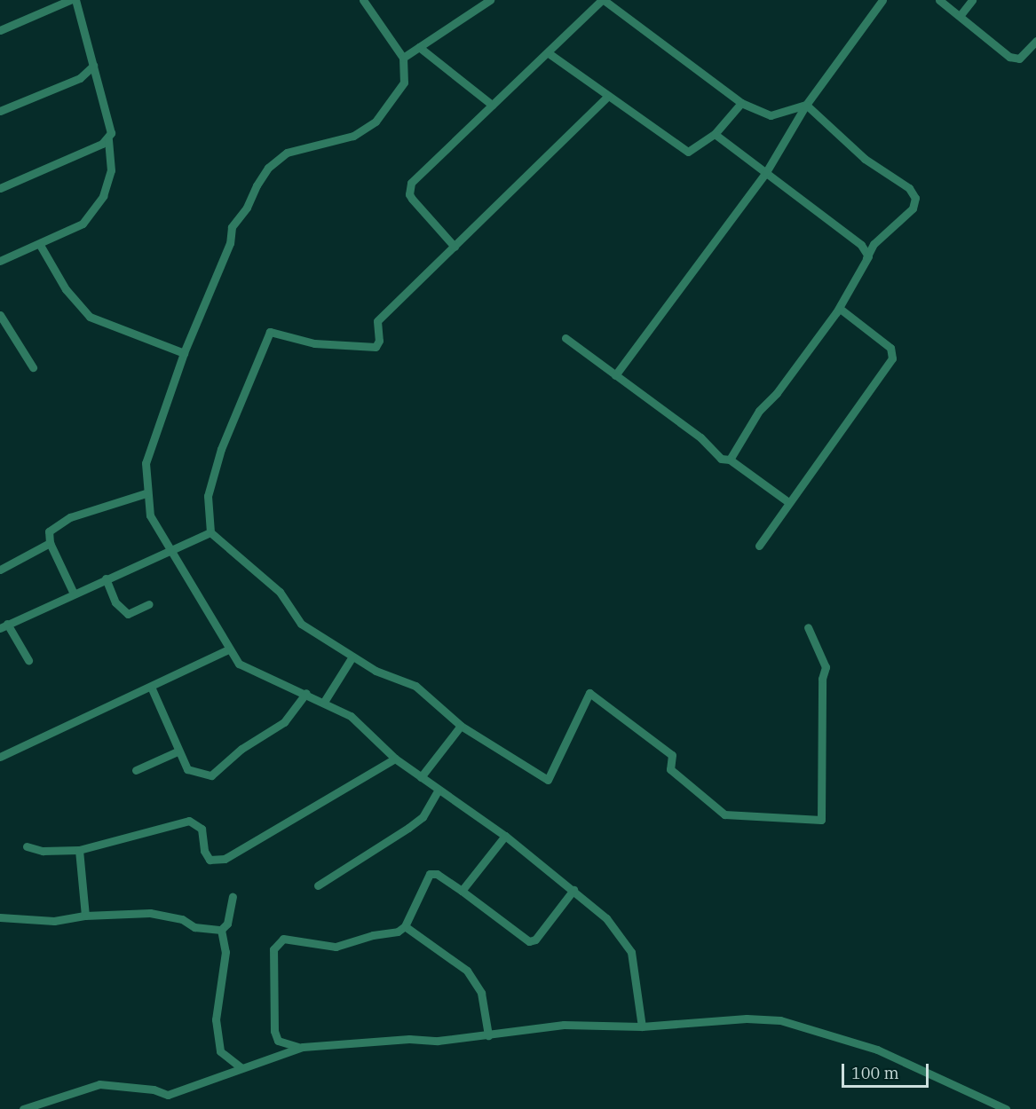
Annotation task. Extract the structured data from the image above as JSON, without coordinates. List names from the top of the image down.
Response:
{
  "scale_bar": "100 m"
}
